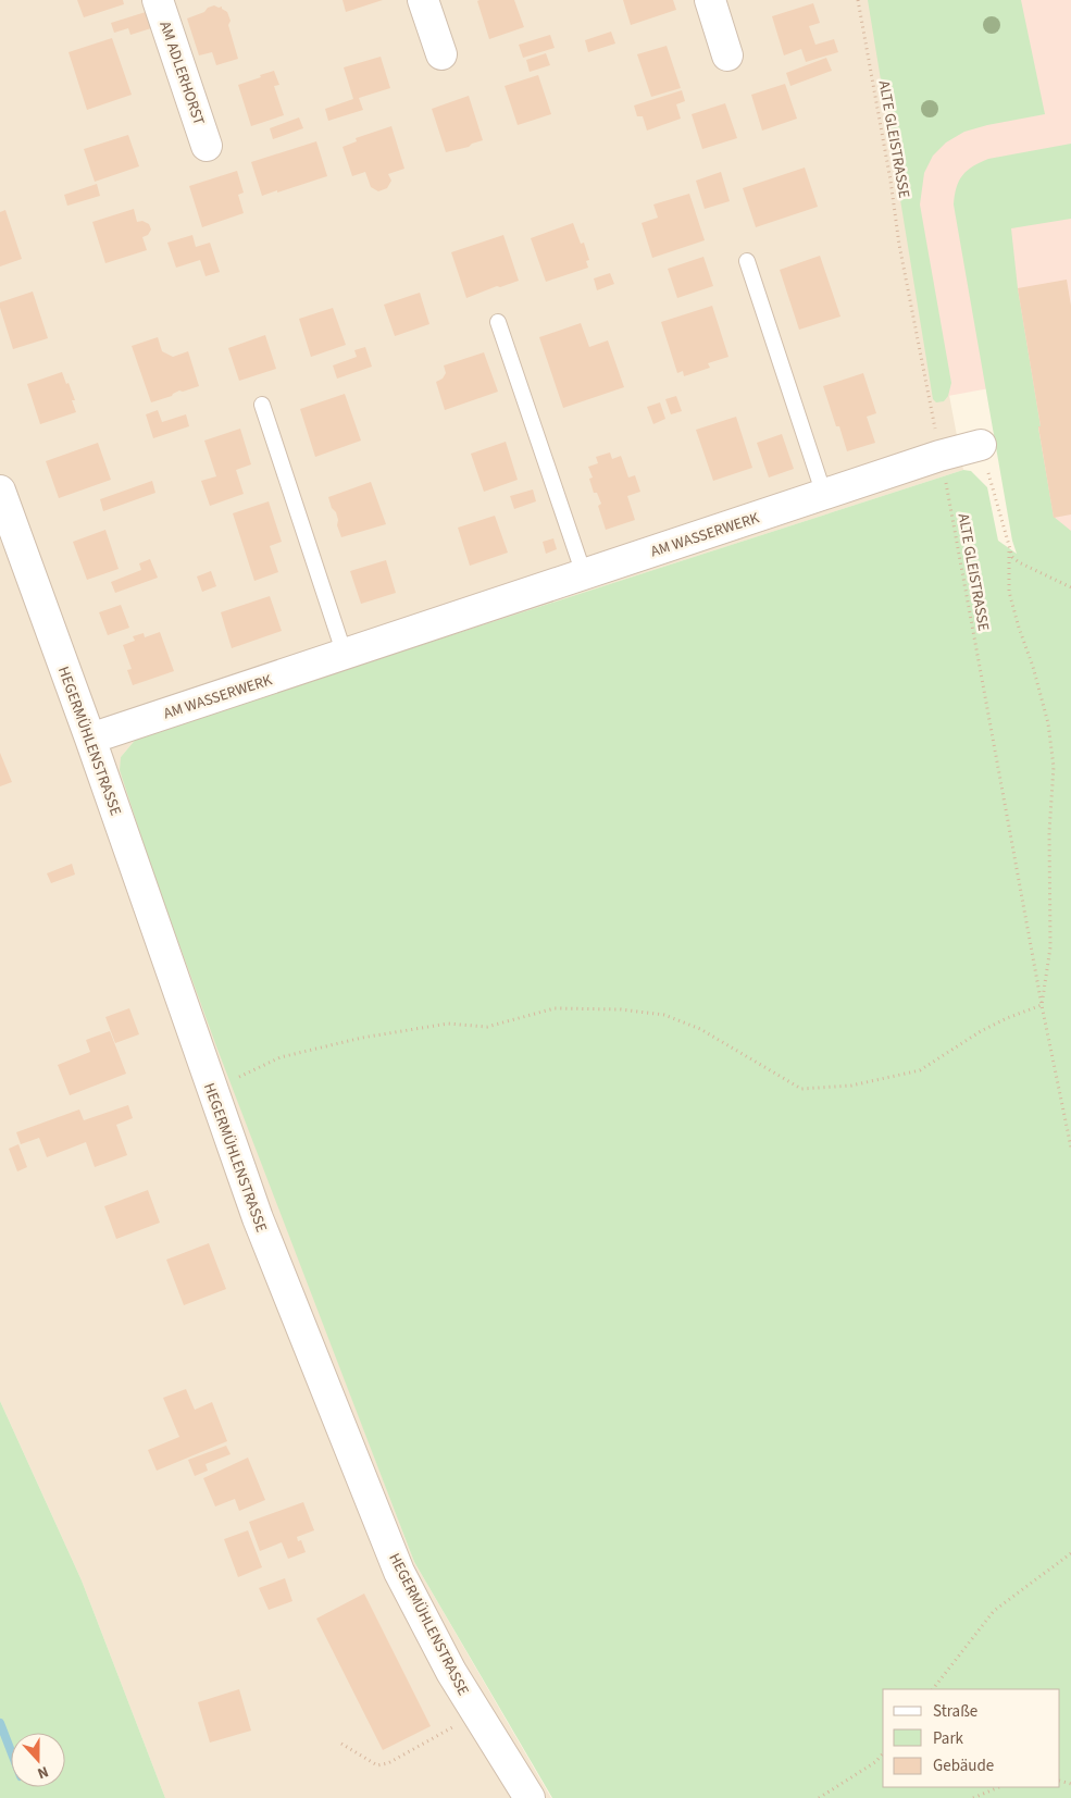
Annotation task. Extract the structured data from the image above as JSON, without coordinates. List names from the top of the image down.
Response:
{
  "streets": {
    "street": ["AM ADLERHORST", "AM WASSERWERK", "HEGERMÜHLENSTRASSE"],
    "path": ["ALTE GLEISTRASSE"]
  },
  "crossings": [
    ["ALTE GLEISTRASSE", "AM WASSERWERK"],
    ["AM WASSERWERK", "HEGERMÜHLENSTRASSE"]
  ],
  "legend": ["Straße", "Park", "Gebäude"],
  "north": "bottom"
}
